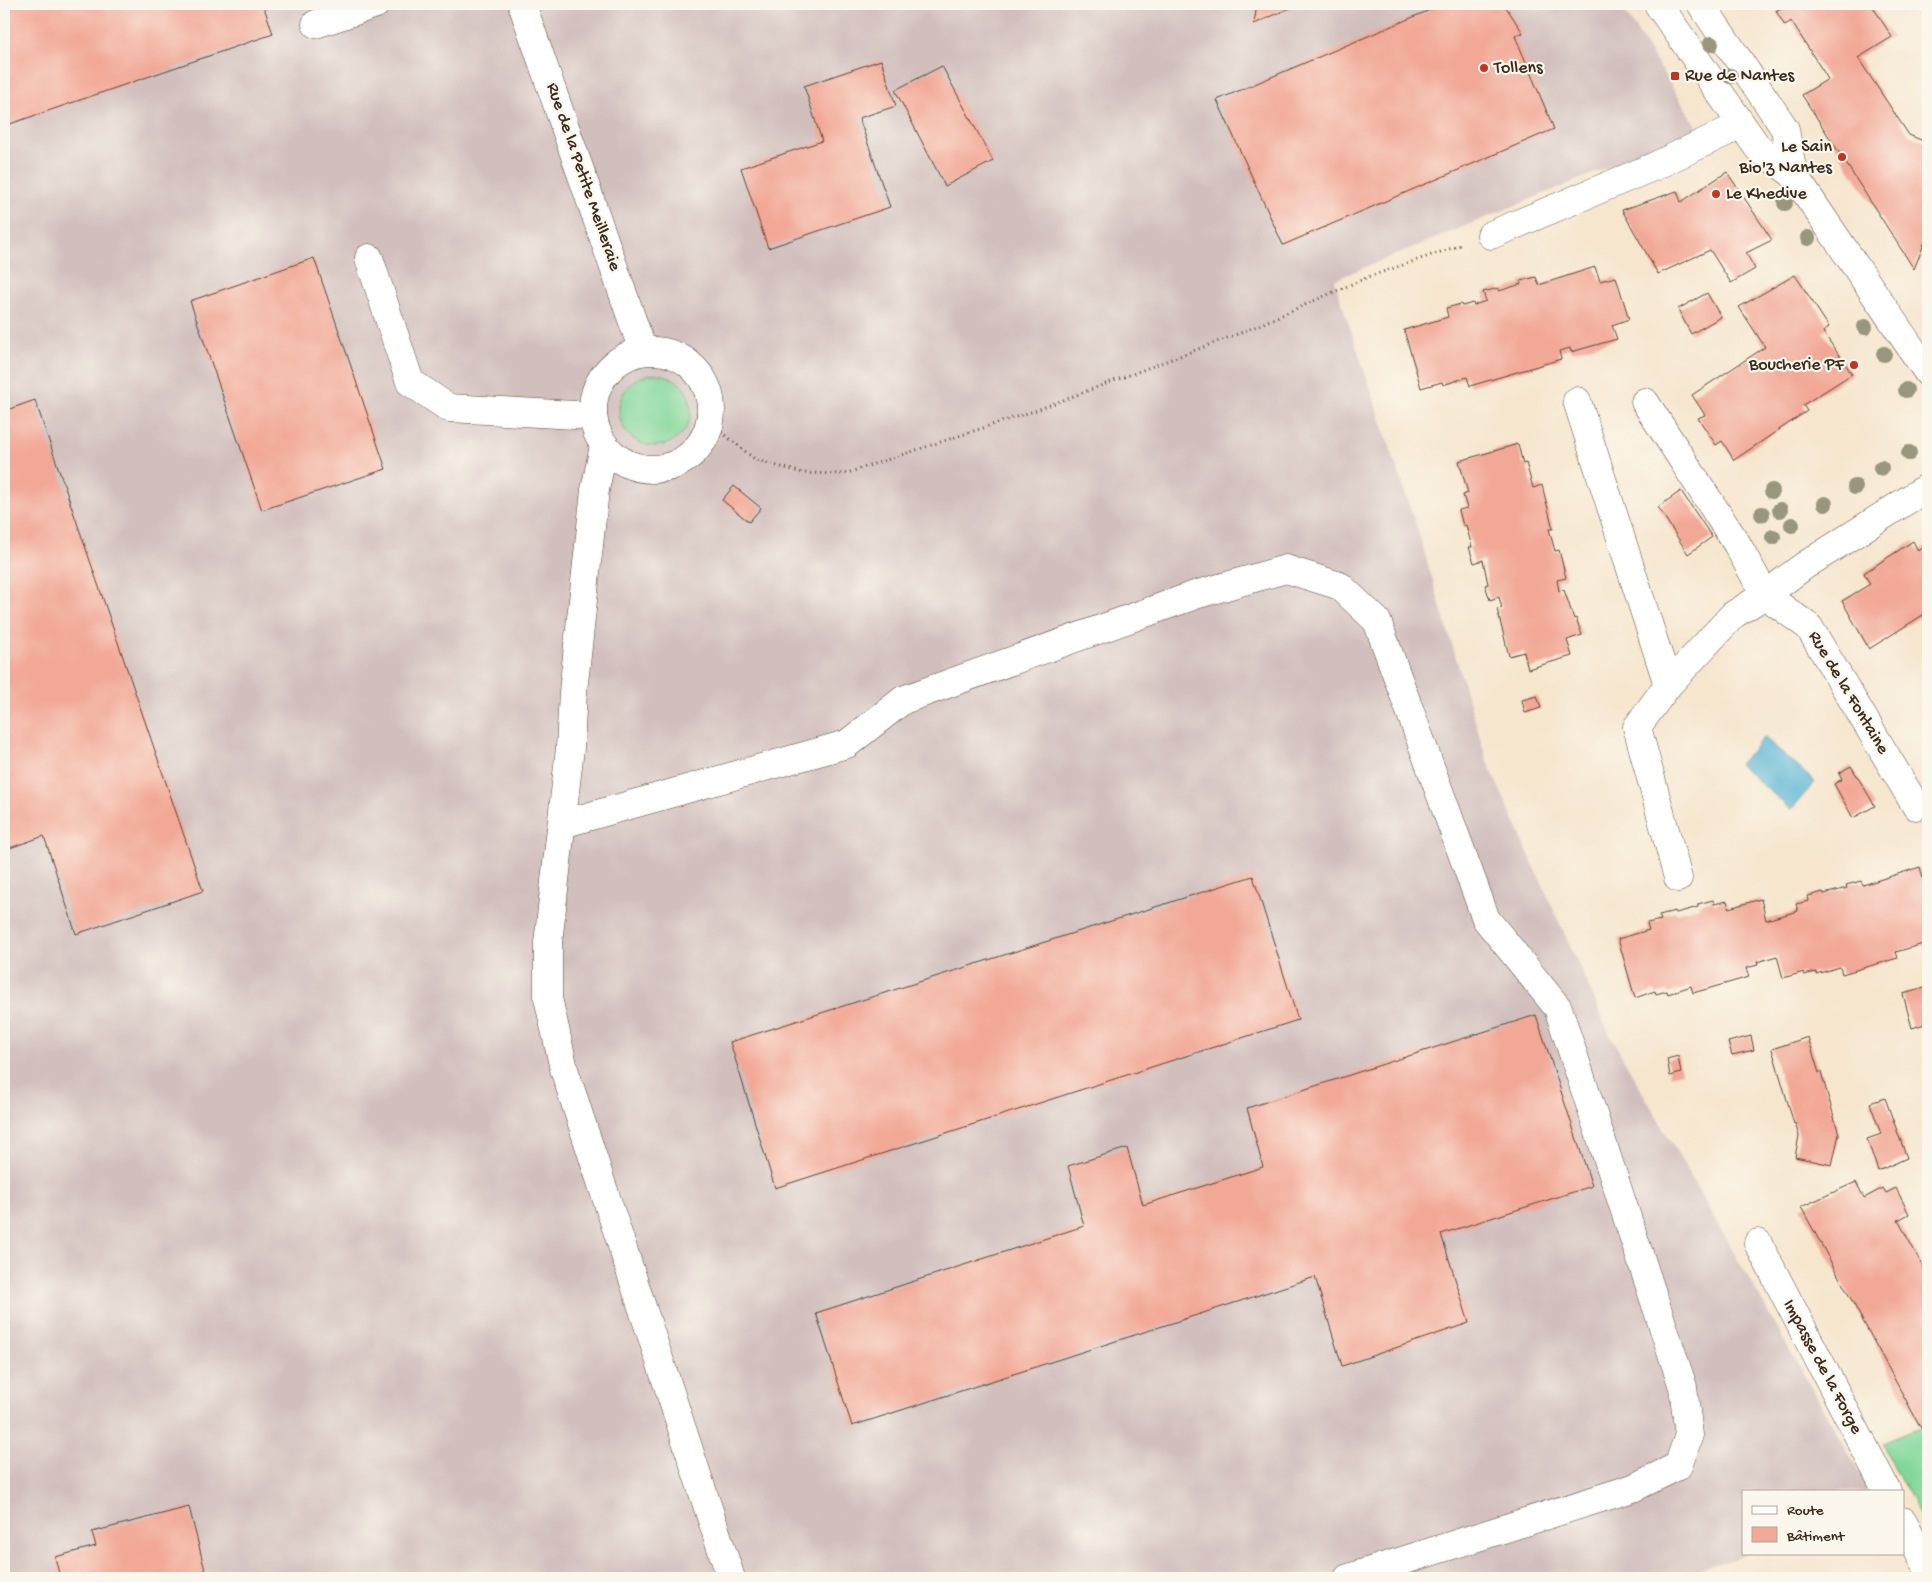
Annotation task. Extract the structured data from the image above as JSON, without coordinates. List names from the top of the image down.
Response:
{
  "streets": {
    "street": ["Rue de la Petite Meilleraie", "Rue de la Fontaine", "Impasse de la Forge"]
  },
  "places": {
    "other": [
      "Tollens",
      "Le Sain Bio'z Nantes",
      "Le Khedive",
      "Boucherie PF"
    ],
    "transit": ["Rue de Nantes"]
  },
  "legend": ["Route", "Bâtiment"]
}
